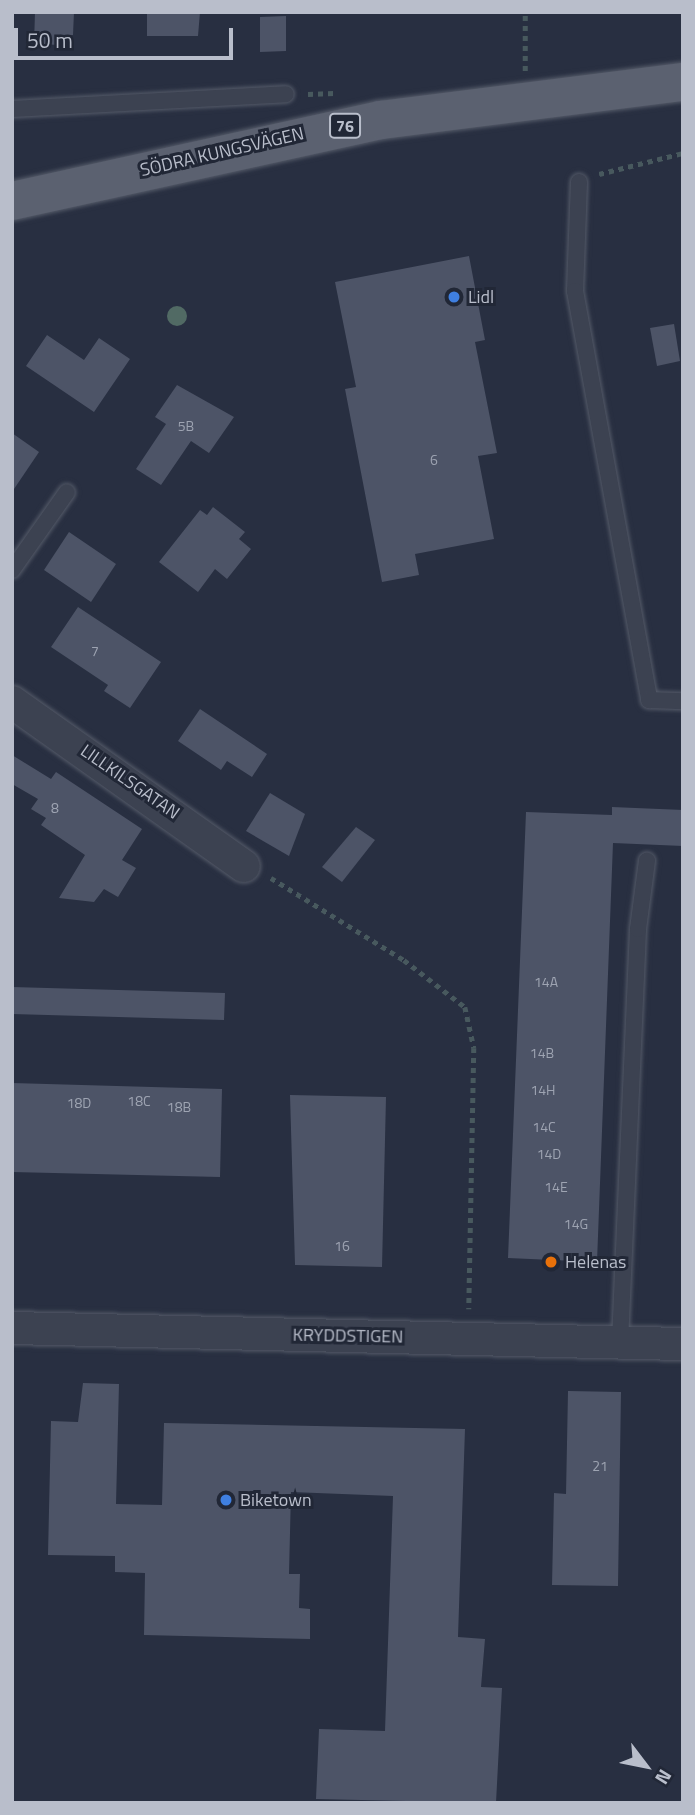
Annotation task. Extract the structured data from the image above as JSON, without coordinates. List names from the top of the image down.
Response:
{
  "streets": {
    "main road": ["76", "SÖDRA KUNGSVÄGEN"],
    "street": ["LILLKILSGATAN", "KRYDDSTIGEN"]
  },
  "places": ["Lidl", "Helenas", "Biketown"],
  "house_numbers": [
    "5B",
    "6",
    "7",
    "8",
    "14A",
    "14B",
    "14H",
    "18C",
    "18D",
    "18B",
    "14C",
    "14D",
    "14E",
    "14G",
    "16",
    "21"
  ],
  "scale_bar": "50 m",
  "north": "bottom right"
}
